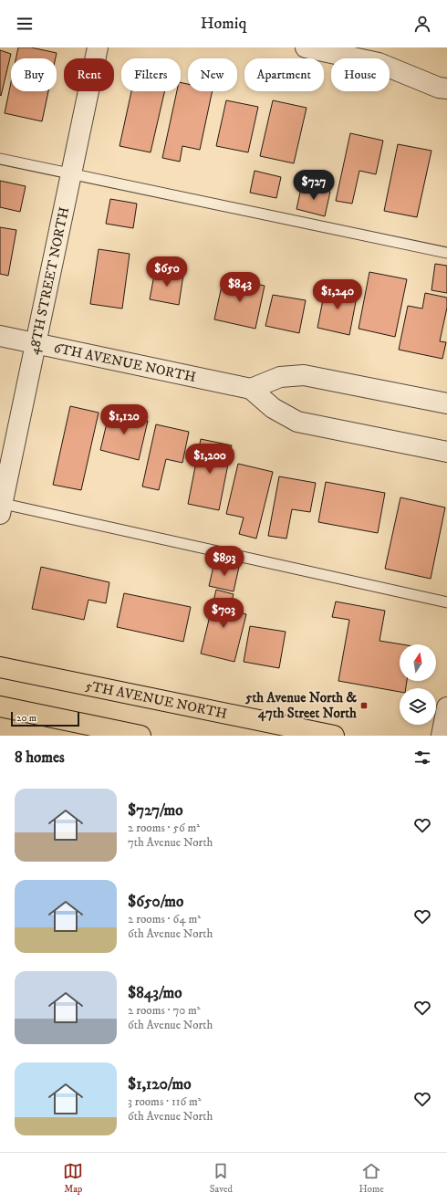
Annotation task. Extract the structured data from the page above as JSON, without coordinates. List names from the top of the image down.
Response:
{
  "streets": {
    "main road": ["5TH AVENUE NORTH"],
    "street": ["48TH STREET NORTH", "6TH AVENUE NORTH"]
  },
  "crossings": [
    ["48TH STREET NORTH", "6TH AVENUE NORTH"]
  ],
  "places": {
    "transit": ["5th Avenue North & 47th Street North"]
  },
  "scale_bar": "20 m",
  "north": "top",
  "page": {
    "header": "Homiq",
    "chip": [
      "Buy",
      "Rent",
      "Filters",
      "New",
      "Apartment",
      "House"
    ],
    "price": [
      "$727",
      "$650",
      "$843",
      "$1,240",
      "$1,120",
      "$1,200",
      "$893",
      "$703"
    ],
    "scale": "20 m",
    "heading": "8 homes",
    "list": [
      {
        "name": "$727/mo",
        "note": "2 rooms · 56 m² · 7th Avenue North"
      },
      {
        "name": "$650/mo",
        "note": "2 rooms · 64 m² · 6th Avenue North"
      },
      {
        "name": "$843/mo",
        "note": "2 rooms · 70 m² · 6th Avenue North"
      },
      {
        "name": "$1,120/mo",
        "note": "3 rooms · 116 m² · 6th Avenue North"
      }
    ],
    "tabs": ["Map", "Saved", "Home"]
  }
}
